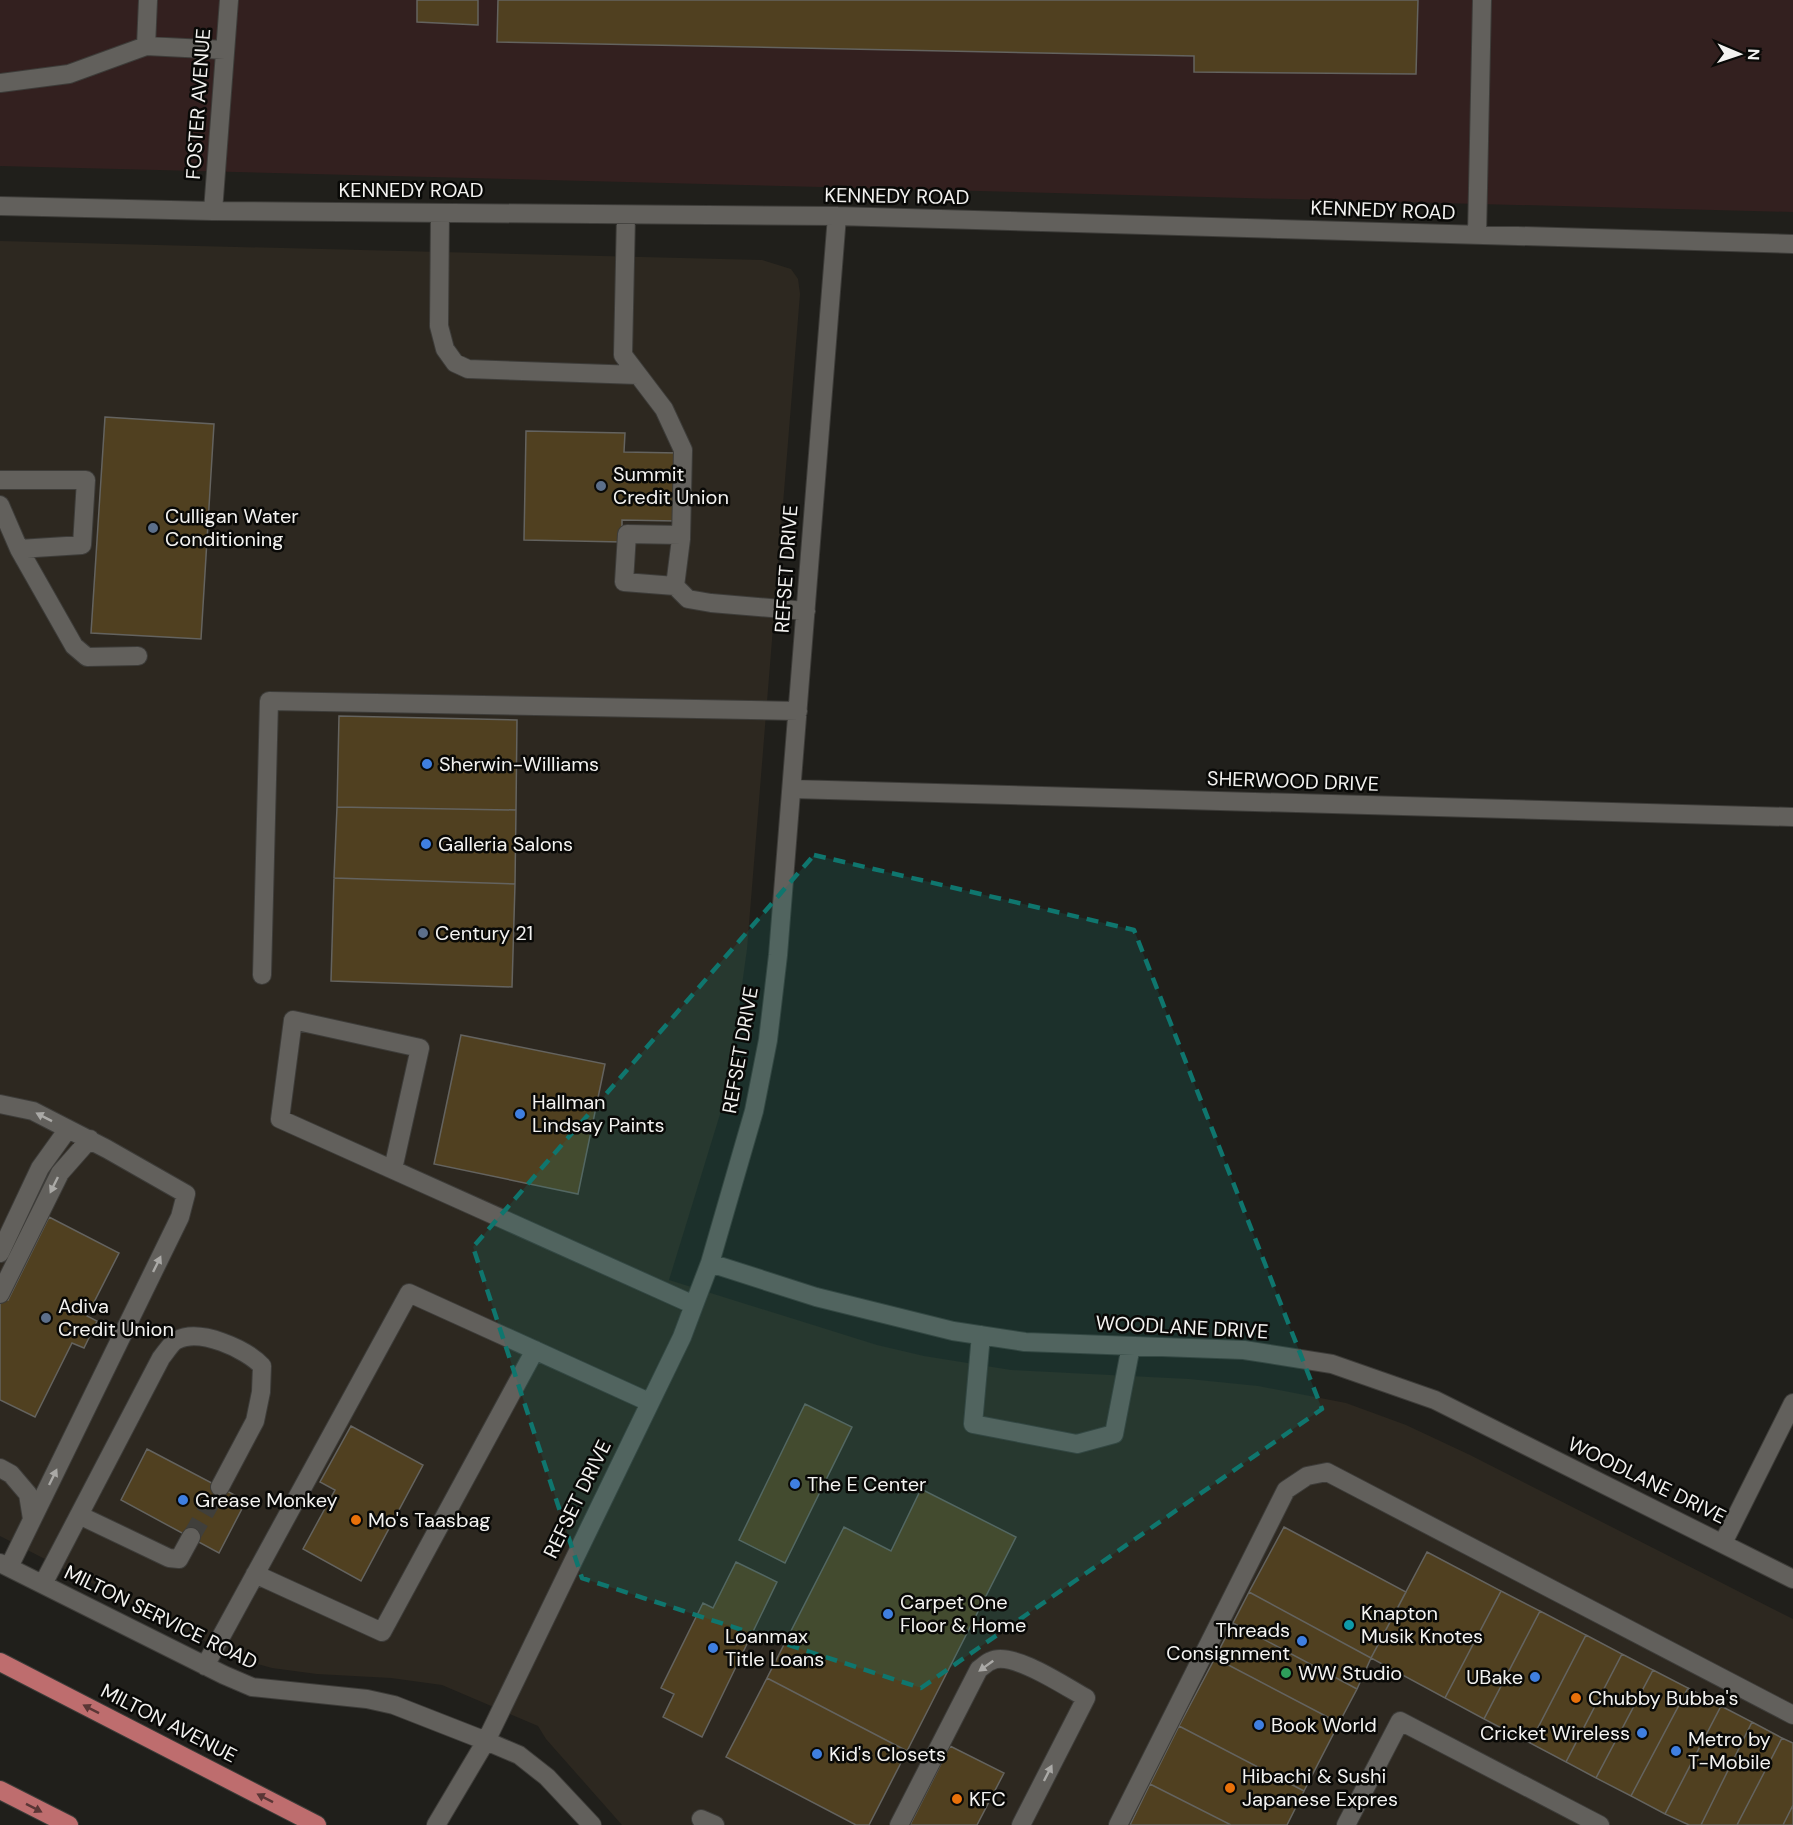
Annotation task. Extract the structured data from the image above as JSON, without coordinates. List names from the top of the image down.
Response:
{
  "streets": {
    "main road": ["MILTON AVENUE"],
    "street": [
      "FOSTER AVENUE",
      "KENNEDY ROAD",
      "REFSET DRIVE",
      "SHERWOOD DRIVE",
      "WOODLANE DRIVE",
      "MILTON SERVICE ROAD"
    ]
  },
  "crossings": [
    ["FOSTER AVENUE", "KENNEDY ROAD"],
    ["KENNEDY ROAD", "REFSET DRIVE"],
    ["REFSET DRIVE", "SHERWOOD DRIVE"],
    ["REFSET DRIVE", "WOODLANE DRIVE"],
    ["REFSET DRIVE", "MILTON SERVICE ROAD"]
  ],
  "one_way": ["MILTON AVENUE"],
  "places": [
    "Summit Credit Union",
    "Culligan Water Conditioning",
    "Sherwin-Williams",
    "Galleria Salons",
    "Century 21",
    "Hallman Lindsay Paints",
    "Adiva Credit Union",
    "The E Center",
    "Grease Monkey",
    "Mo's Taasbag",
    "Carpet One Floor & Home",
    "Knapton Musik Knotes",
    "Threads Consignment",
    "Loanmax Title Loans",
    "WW Studio",
    "UBake",
    "Chubby Bubba's",
    "Book World",
    "Cricket Wireless",
    "Metro by T-Mobile",
    "Kid's Closets",
    "Hibachi & Sushi Japanese Expres",
    "KFC"
  ],
  "north": "right"
}
